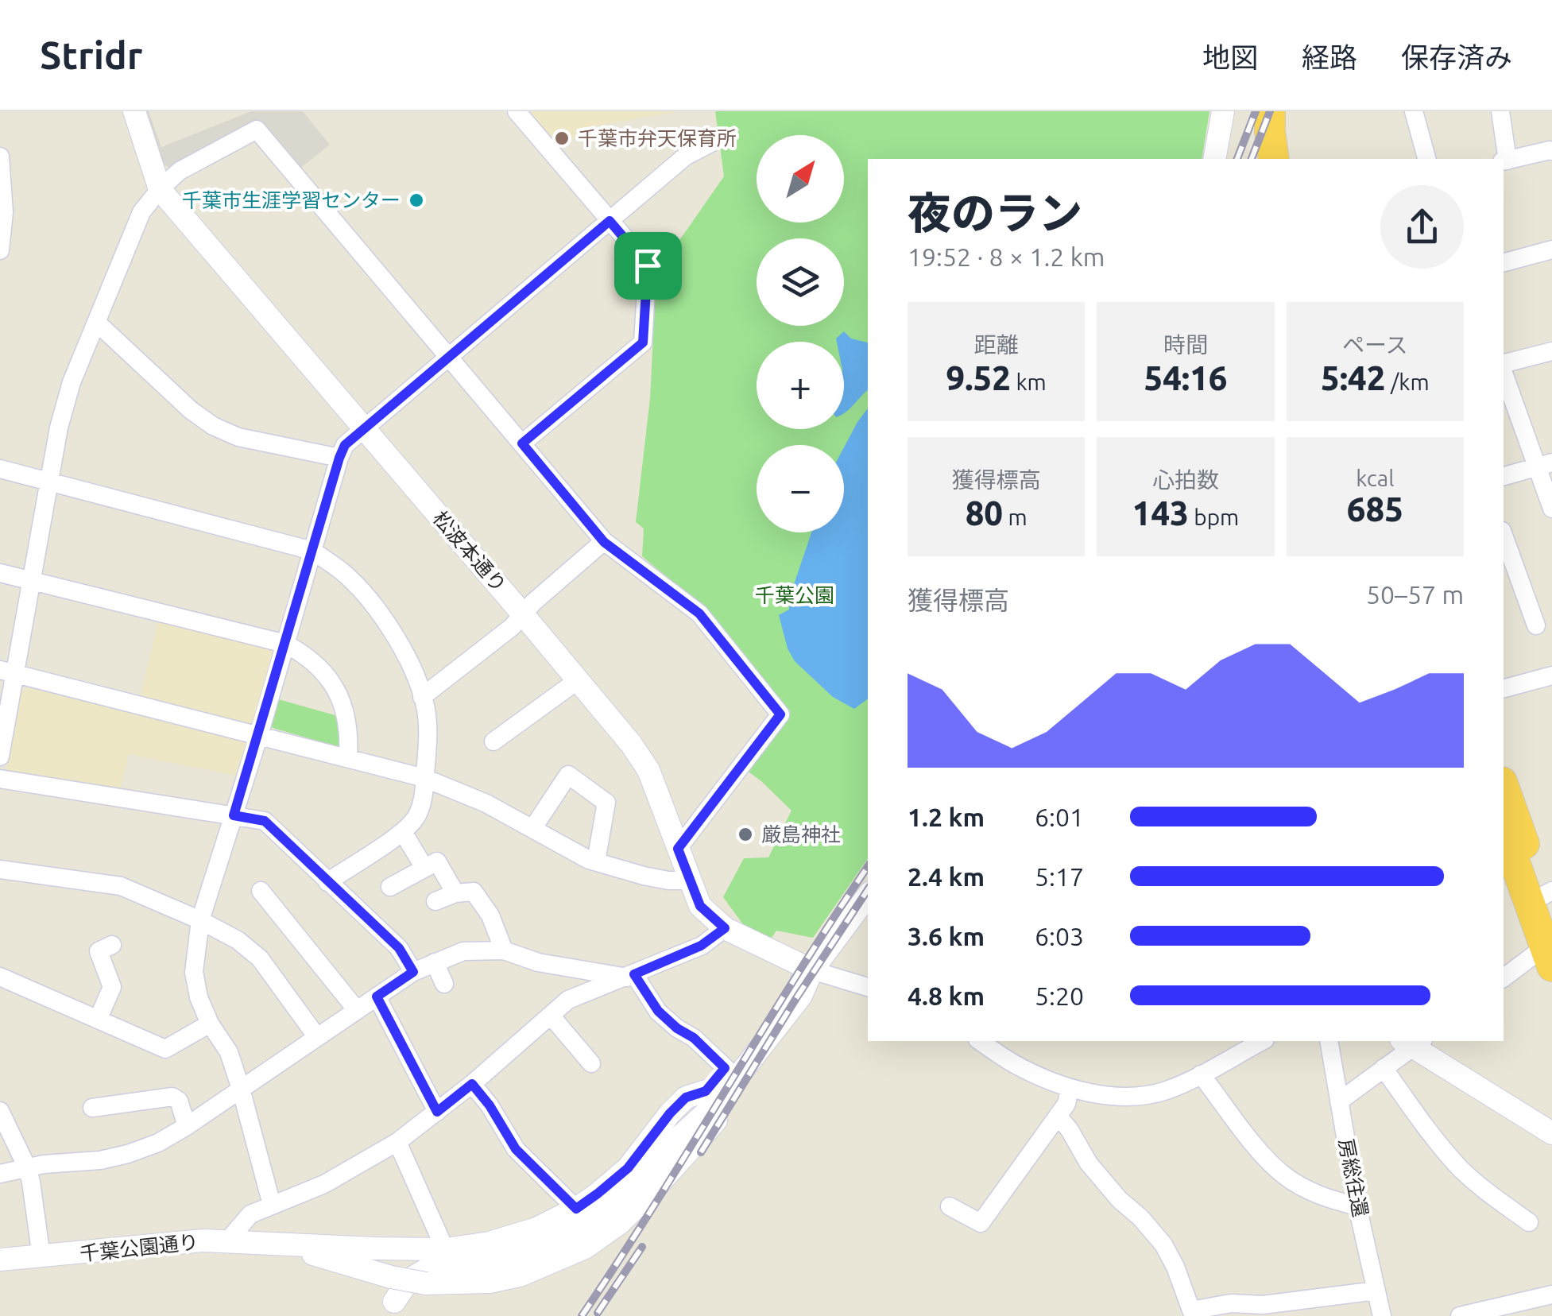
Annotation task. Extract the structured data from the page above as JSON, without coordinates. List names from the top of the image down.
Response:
{
  "streets": {
    "street": ["松波本通り", "房総往還", "千葉公園通り"]
  },
  "parks": ["千葉公園"],
  "places": ["千葉市弁天保育所", "千葉市生涯学習センター", "厳島神社"],
  "north": "top right",
  "page": {
    "header": "Stridr",
    "nav": ["地図", "経路", "保存済み"],
    "map_buttons": ["+", "−"],
    "heading": ["夜のラン", "19:52 · 8 × 1.2 km"],
    "stats": [
      ["距離", "9.52 km"],
      ["時間", "54:16"],
      ["ペース", "5:42 /km"],
      ["獲得標高", "80 m"],
      ["心拍数", "143 bpm"],
      ["kcal", "685"]
    ],
    "chart": ["獲得標高", "50–57 m"],
    "list": [
      {
        "name": "1.2 km",
        "note": "6:01"
      },
      {
        "name": "2.4 km",
        "note": "5:17"
      },
      {
        "name": "3.6 km",
        "note": "6:03"
      },
      {
        "name": "4.8 km",
        "note": "5:20"
      }
    ]
  }
}
